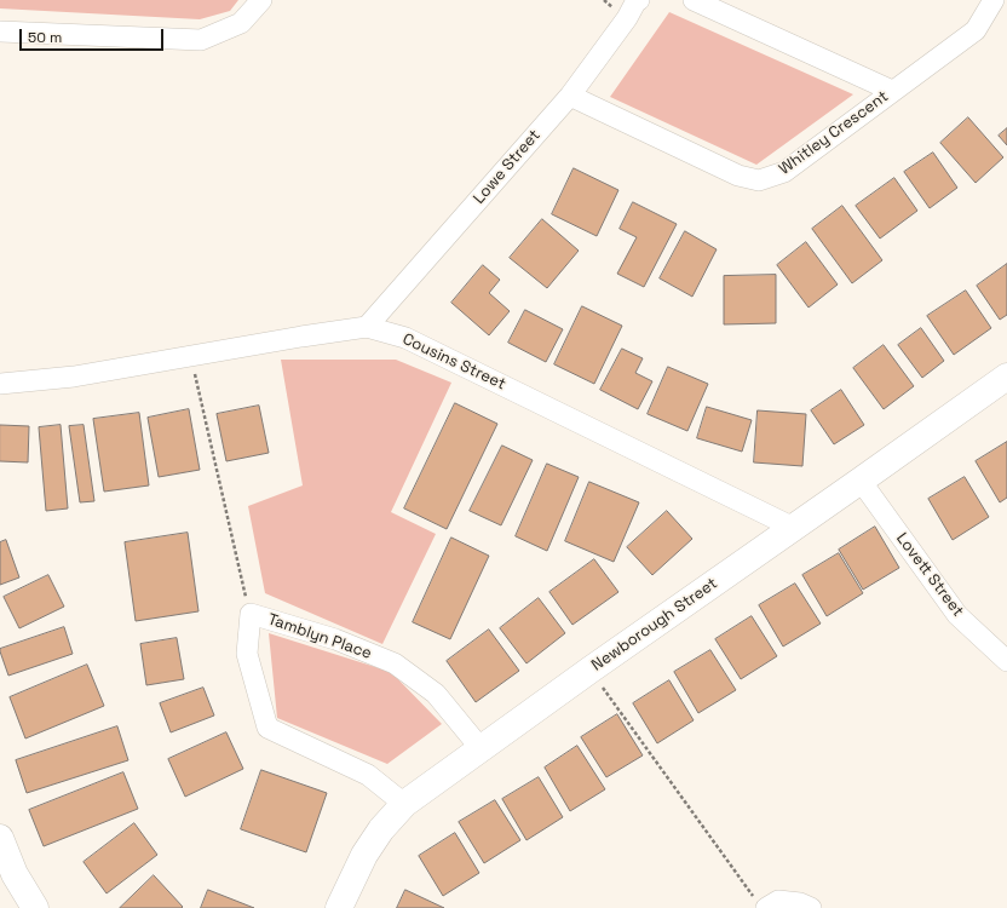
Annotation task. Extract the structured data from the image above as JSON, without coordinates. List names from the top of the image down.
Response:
{
  "streets": {
    "street": [
      "Whitley Crescent",
      "Lowe Street",
      "Cousins Street",
      "Lovett Street",
      "Newborough Street",
      "Tamblyn Place"
    ]
  },
  "crossings": [
    ["Whitley Crescent", "Lowe Street"],
    ["Lowe Street", "Cousins Street"],
    ["Cousins Street", "Newborough Street"],
    ["Lovett Street", "Newborough Street"],
    ["Newborough Street", "Tamblyn Place"]
  ],
  "scale_bar": "50 m"
}
